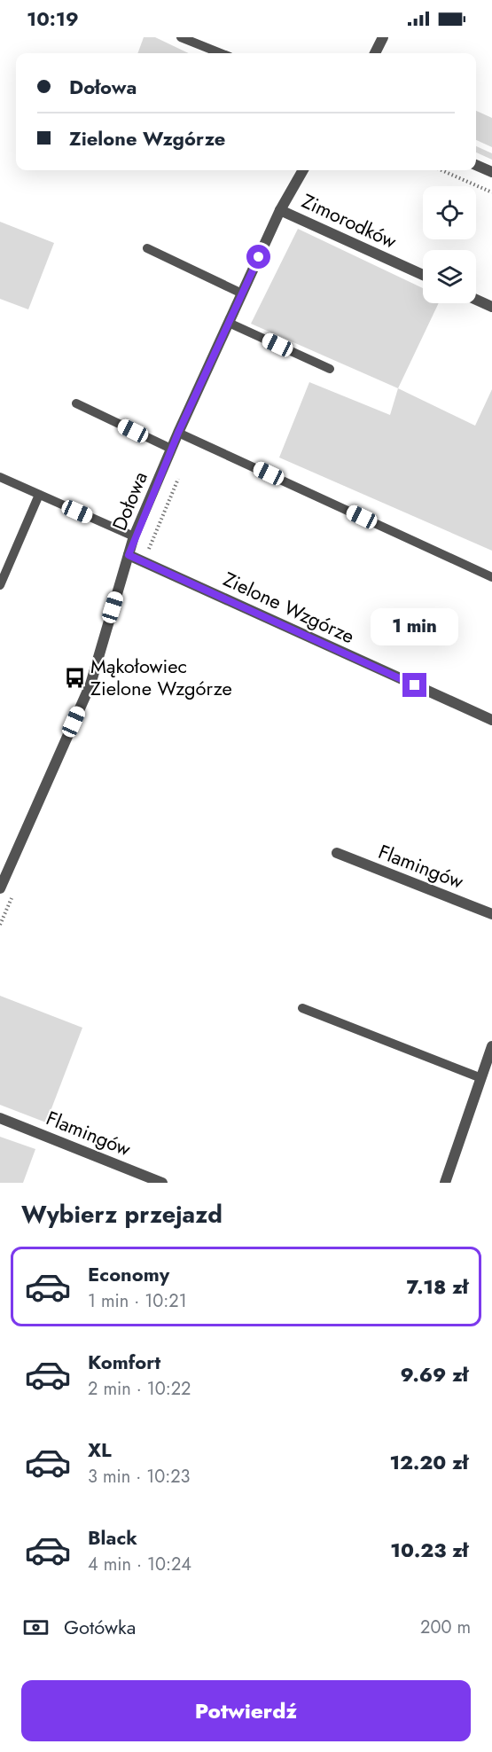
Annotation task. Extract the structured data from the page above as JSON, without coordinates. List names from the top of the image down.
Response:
{
  "streets": {
    "street": [
      "Zimorodków",
      "Dołowa",
      "Zielone Wzgórze",
      "Flamingów"
    ]
  },
  "crossings": [
    ["Zimorodków", "Dołowa"],
    ["Dołowa", "Zielone Wzgórze"]
  ],
  "places": {
    "bus stop": ["Mąkołowiec Zielone Wzgórze"]
  },
  "page": {
    "status": "10:19",
    "banner": ["Dołowa", "Zielone Wzgórze"],
    "bubble": "1 min",
    "heading": "Wybierz przejazd",
    "list": [
      {
        "name": "Economy",
        "note": "1 min · 10:21",
        "value": "7.18 zł"
      },
      {
        "name": "Komfort",
        "note": "2 min · 10:22",
        "value": "9.69 zł"
      },
      {
        "name": "XL",
        "note": "3 min · 10:23",
        "value": "12.20 zł"
      },
      {
        "name": "Black",
        "note": "4 min · 10:24",
        "value": "10.23 zł"
      }
    ],
    "pay": ["Gotówka", "200 m"],
    "buttons": "Potwierdź"
  }
}
